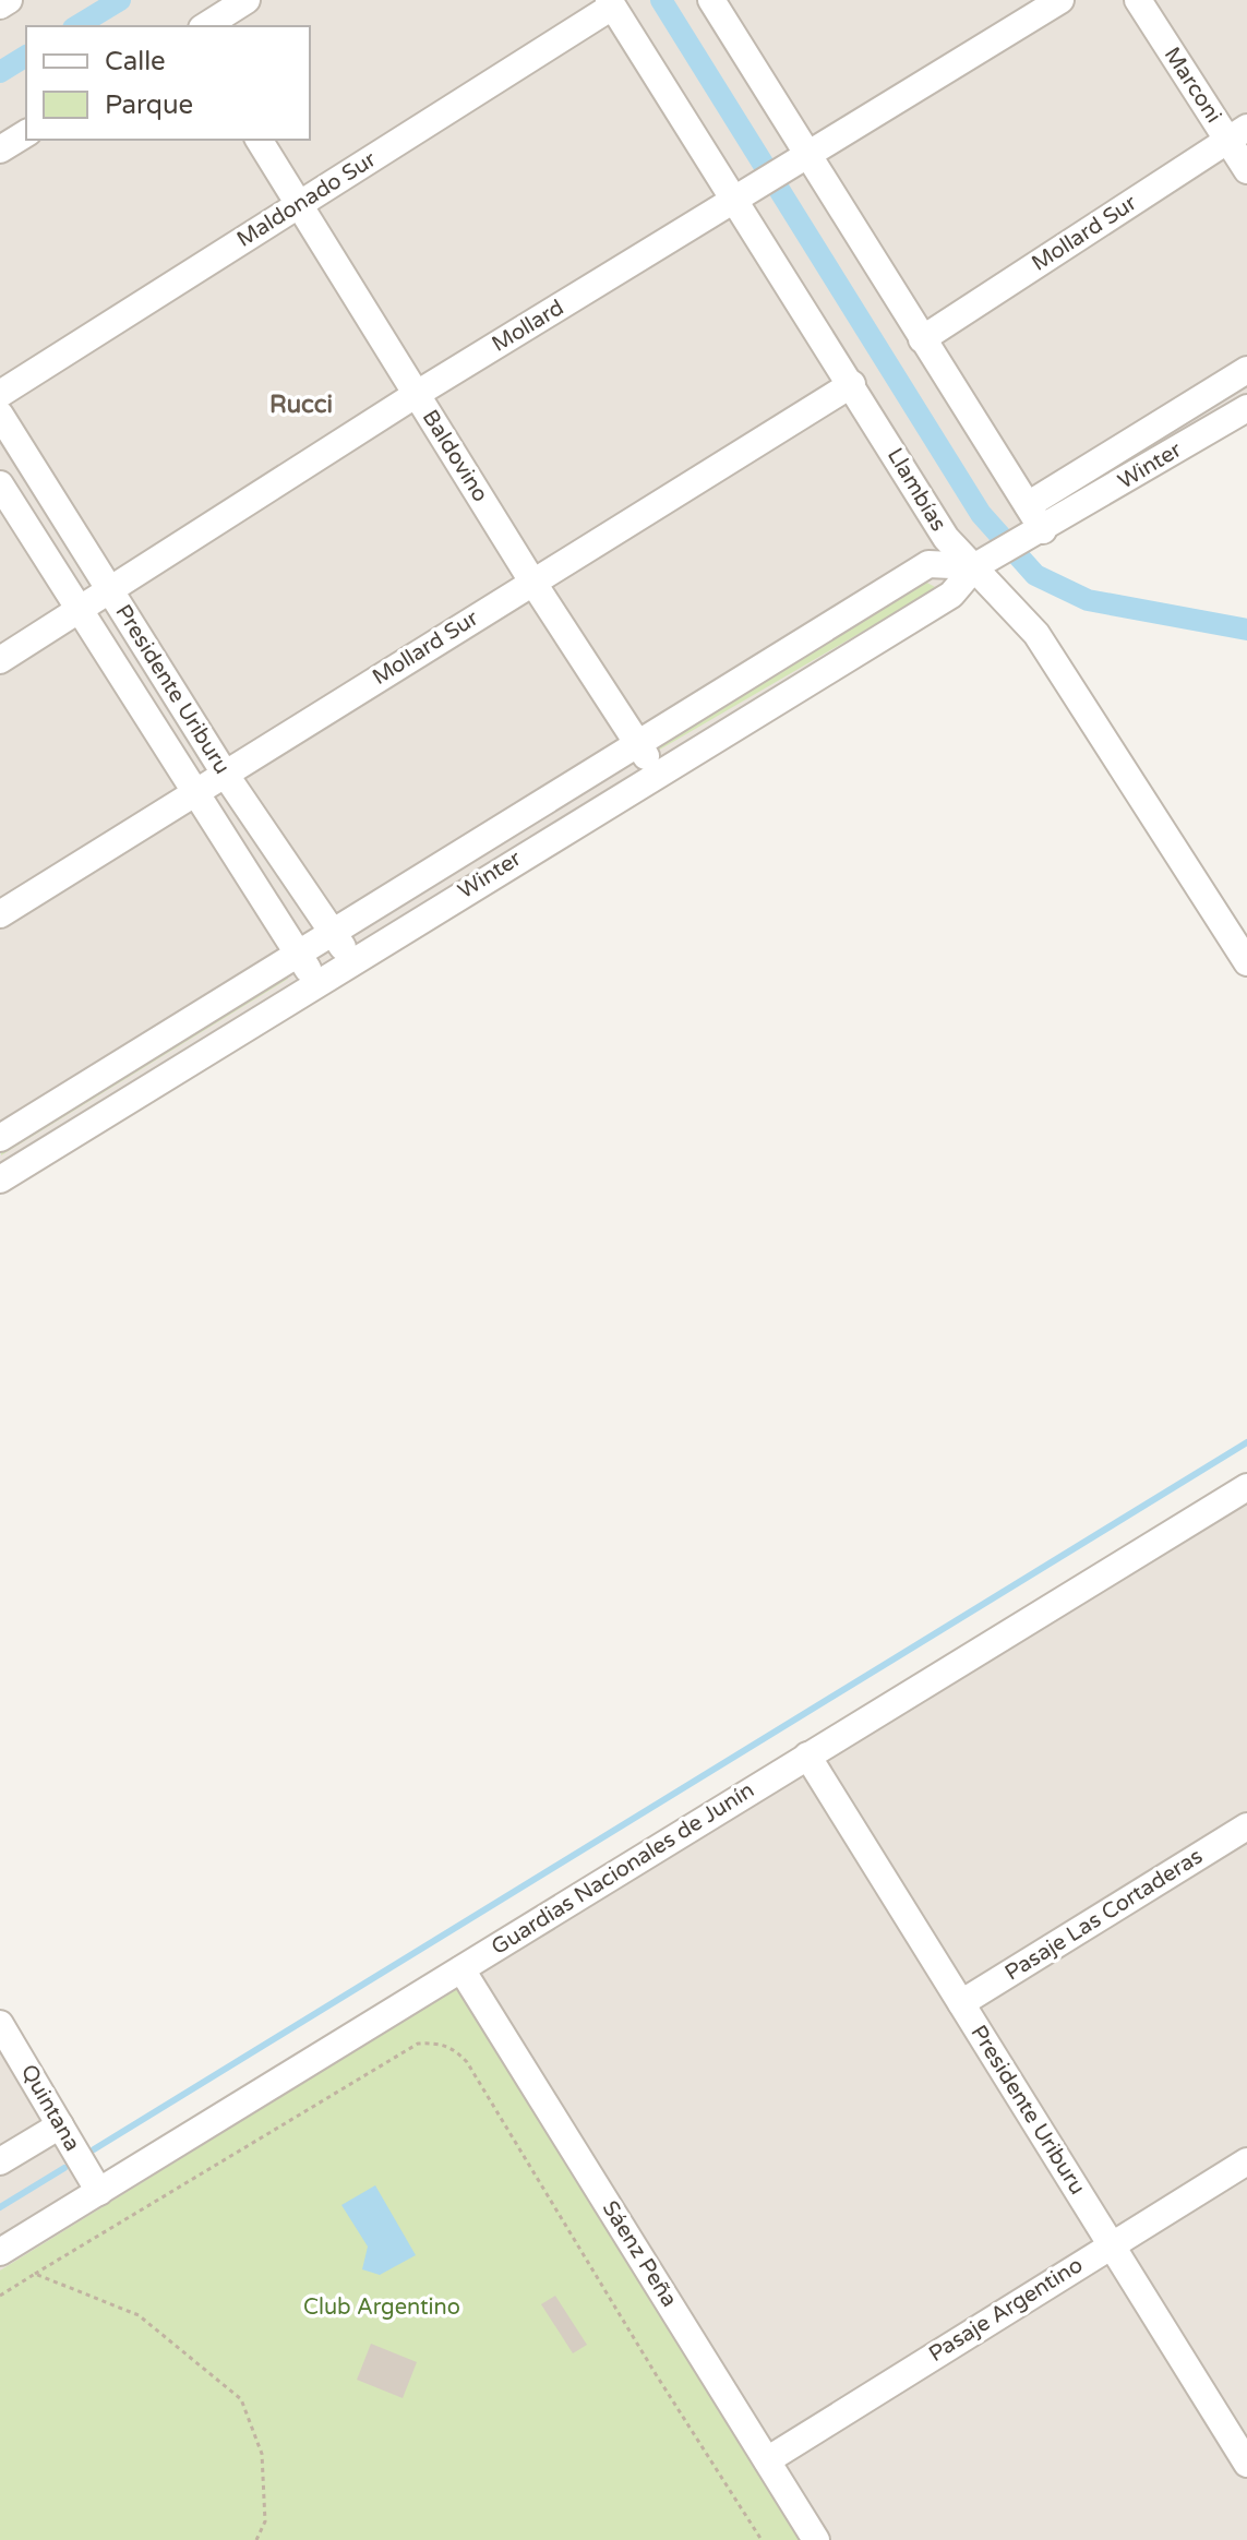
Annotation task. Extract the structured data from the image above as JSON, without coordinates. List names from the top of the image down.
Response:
{
  "streets": {
    "street": [
      "Marconi",
      "Maldonado Sur",
      "Mollard Sur",
      "Mollard",
      "Baldovino",
      "Winter",
      "Llambías",
      "Presidente Uriburu",
      "Guardias Nacionales de Junín",
      "Pasaje Las Cortaderas",
      "Quintana",
      "Sáenz Peña",
      "Pasaje Argentino"
    ]
  },
  "crossings": [
    ["Marconi", "Mollard Sur"],
    ["Maldonado Sur", "Baldovino"],
    ["Maldonado Sur", "Llambías"],
    ["Mollard Sur", "Baldovino"],
    ["Mollard Sur", "Llambías"],
    ["Mollard Sur", "Presidente Uriburu"],
    ["Mollard", "Baldovino"],
    ["Mollard", "Llambías"],
    ["Mollard", "Presidente Uriburu"],
    ["Baldovino", "Winter"],
    ["Winter", "Llambías"],
    ["Winter", "Presidente Uriburu"],
    ["Presidente Uriburu", "Guardias Nacionales de Junín"],
    ["Presidente Uriburu", "Pasaje Las Cortaderas"],
    ["Presidente Uriburu", "Pasaje Argentino"],
    ["Guardias Nacionales de Junín", "Quintana"],
    ["Guardias Nacionales de Junín", "Sáenz Peña"],
    ["Sáenz Peña", "Pasaje Argentino"]
  ],
  "districts": ["Rucci"],
  "parks": ["Club Argentino"],
  "legend": ["Calle", "Parque"]
}
